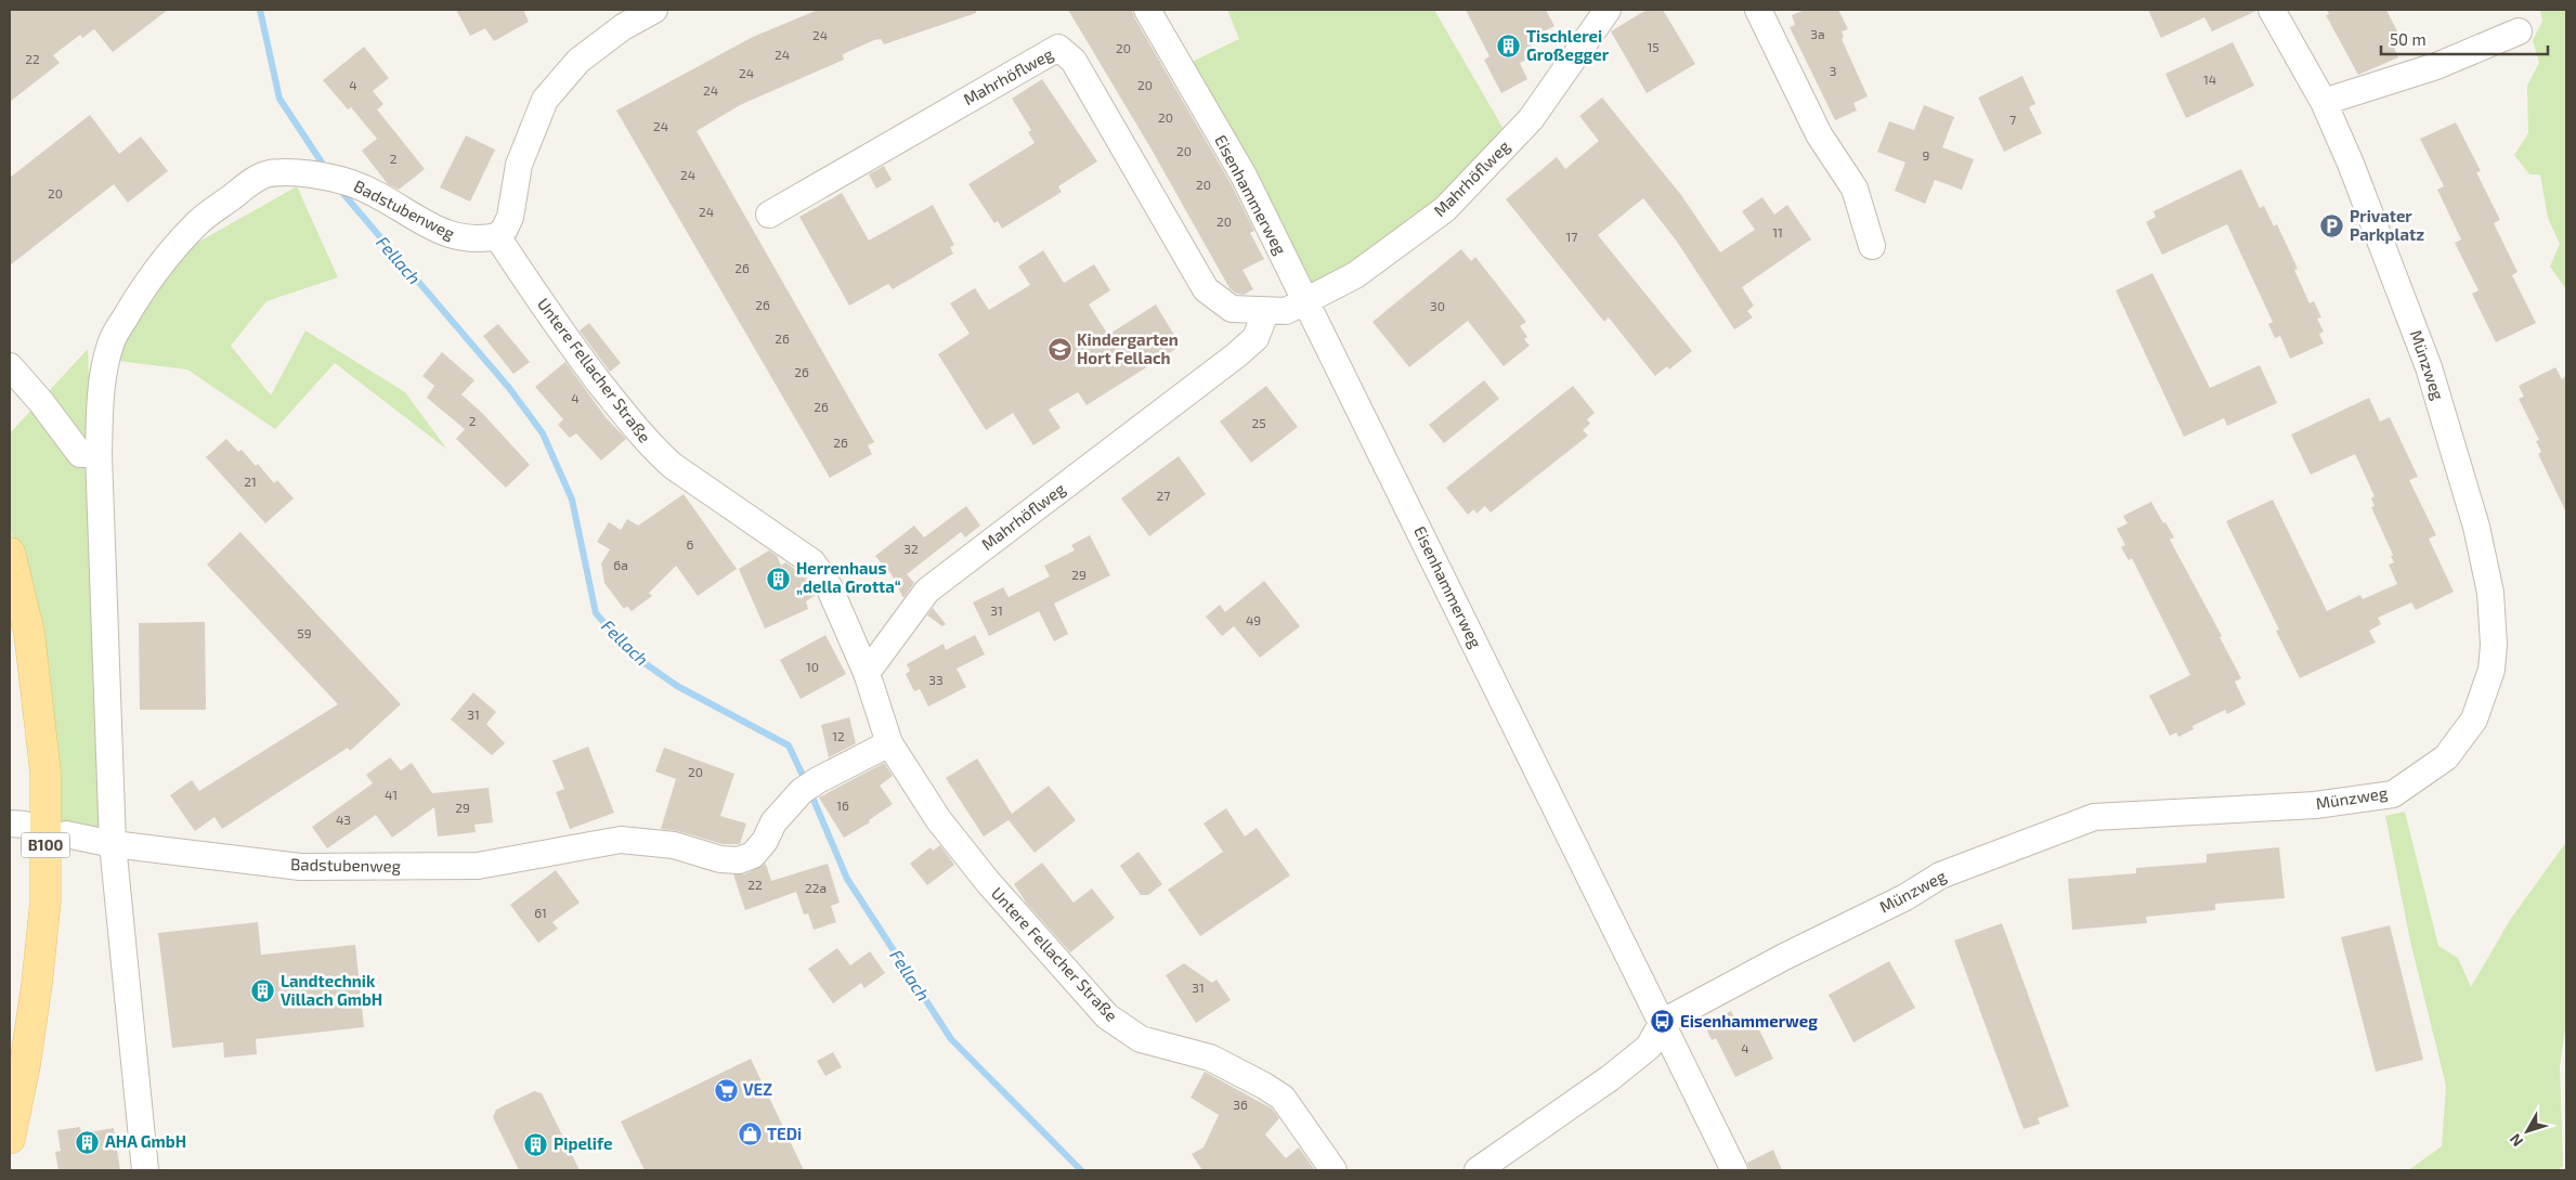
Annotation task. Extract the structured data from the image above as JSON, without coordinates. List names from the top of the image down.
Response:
{
  "streets": {
    "main road": ["B100"],
    "street": [
      "Mahrhöflweg",
      "Eisenhammerweg",
      "Badstubenweg",
      "Münzweg",
      "Untere Fellacher Straße"
    ]
  },
  "crossings": [
    ["Mahrhöflweg", "Eisenhammerweg"],
    ["Mahrhöflweg", "Untere Fellacher Straße"],
    ["Eisenhammerweg", "Münzweg"],
    ["Badstubenweg", "Untere Fellacher Straße"]
  ],
  "water": ["Fellach"],
  "places": {
    "building": [
      "Tischlerei Großegger",
      "Herrenhaus „della Grotta“",
      "Landtechnik Villach GmbH",
      "AHA GmbH",
      "Pipelife"
    ],
    "parking": ["Privater Parkplatz"],
    "school or university": ["Kindergarten Hort Fellach"],
    "bus stop": ["Eisenhammerweg"],
    "supermarket": ["VEZ"],
    "shop": ["TEDi"]
  },
  "house_numbers": [
    "3a",
    "24",
    "15",
    "20",
    "24",
    "22",
    "3",
    "24",
    "14",
    "4",
    "20",
    "24",
    "20",
    "7",
    "24",
    "20",
    "9",
    "2",
    "24",
    "20",
    "20",
    "24",
    "20",
    "11",
    "17",
    "26",
    "26",
    "30",
    "26",
    "26",
    "4",
    "26",
    "2",
    "25",
    "26",
    "21",
    "27",
    "6",
    "32",
    "6a",
    "29",
    "31",
    "49",
    "59",
    "10",
    "33",
    "31",
    "12",
    "20",
    "41",
    "16",
    "29",
    "43",
    "22",
    "22a",
    "61",
    "31",
    "4",
    "36"
  ],
  "scale_bar": "50 m",
  "north": "bottom left"
}
